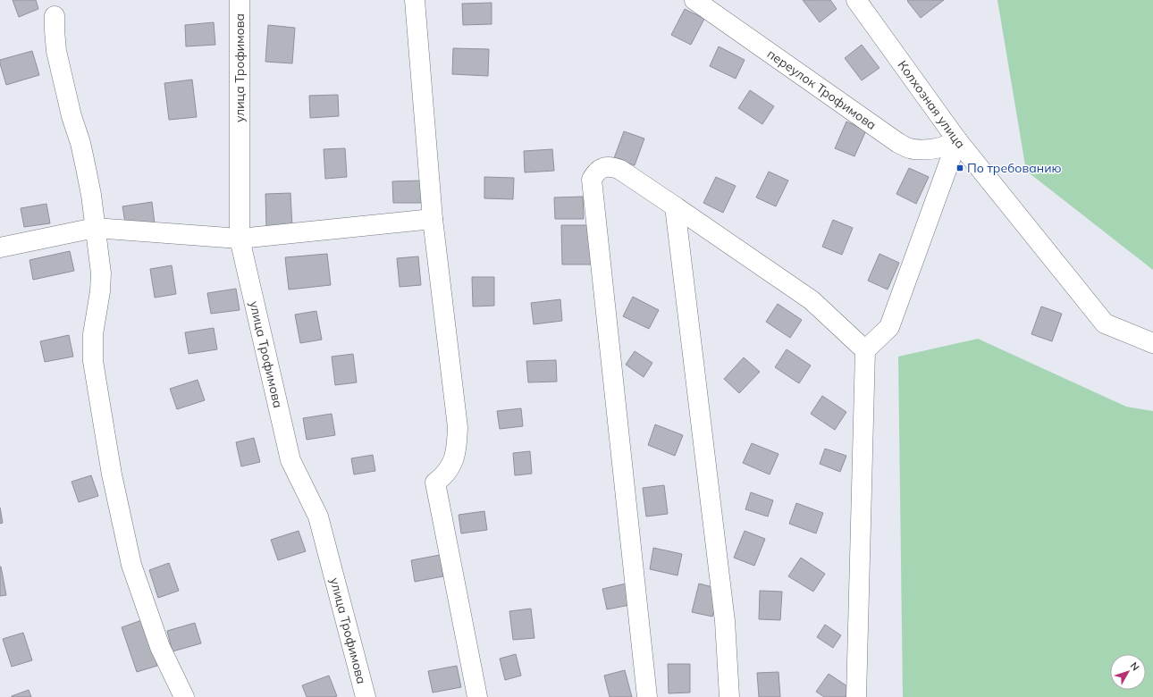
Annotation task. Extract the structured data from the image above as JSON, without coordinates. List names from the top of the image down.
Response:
{
  "streets": {
    "street": ["улица Трофимова", "переулок Трофимова", "Колхозная улица"]
  },
  "crossings": [
    ["переулок Трофимова", "Колхозная улица"]
  ],
  "places": {
    "transit": ["По требованию"]
  },
  "north": "top right"
}
